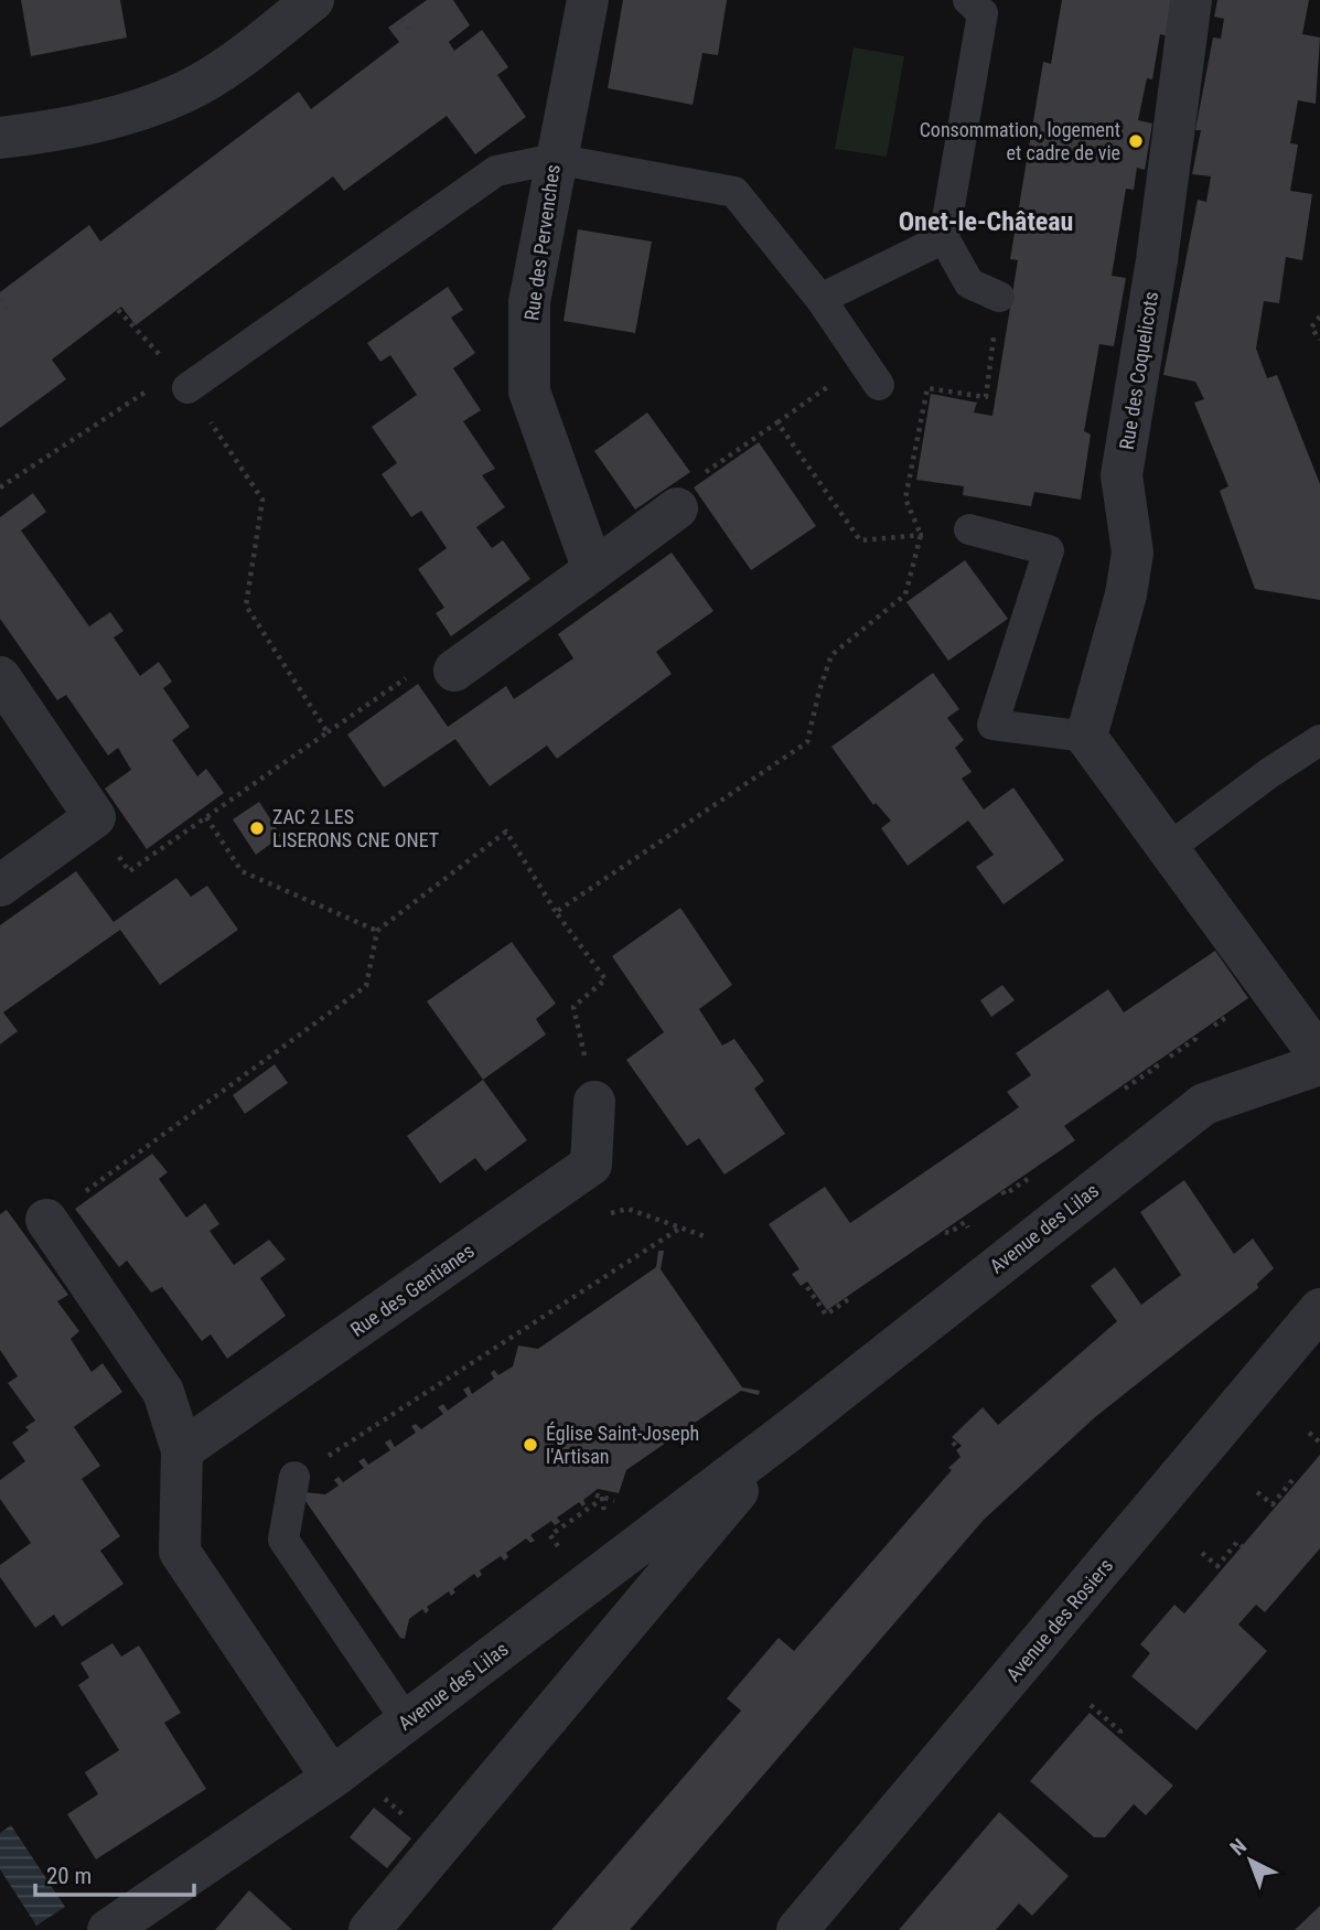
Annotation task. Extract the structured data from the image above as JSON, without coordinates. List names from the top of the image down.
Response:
{
  "streets": {
    "street": [
      "Rue des Pervenches",
      "Rue des Coquelicots",
      "Avenue des Lilas",
      "Rue des Gentianes",
      "Avenue des Rosiers"
    ]
  },
  "districts": ["Onet-le-Château"],
  "places": ["Consommation, logement et cadre de vie", "ZAC 2 LES LISERONS CNE ONET", "Église Saint-Joseph l'Artisan"],
  "scale_bar": "20 m",
  "north": "top left"
}
